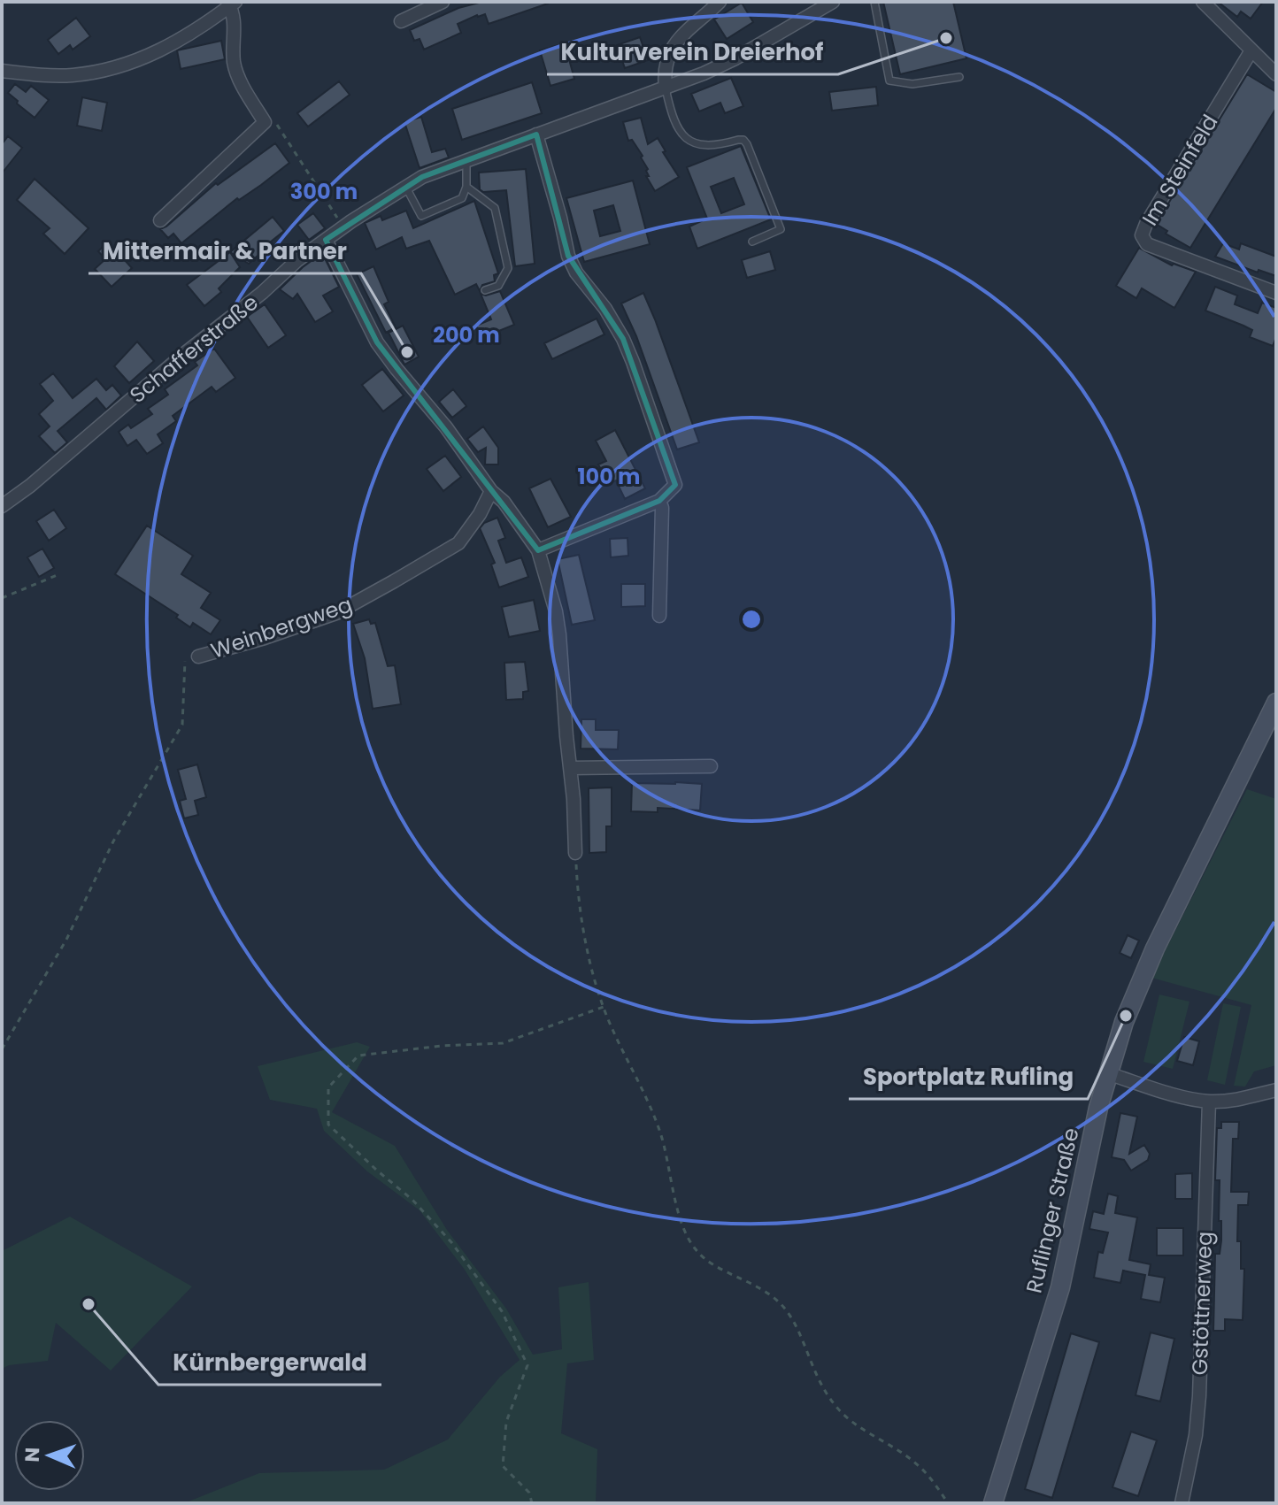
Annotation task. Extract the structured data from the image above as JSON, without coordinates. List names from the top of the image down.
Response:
{
  "streets": {
    "street": [
      "Im Steinfeld",
      "Schafferstraße",
      "Weinbergweg",
      "Ruflinger Straße",
      "Gstöttnerweg"
    ]
  },
  "places": [
    "Kulturverein Dreierhof",
    "Mittermair & Partner",
    "Sportplatz Rufling",
    "Kürnbergerwald"
  ],
  "north": "left",
  "rings": ["300 m", "200 m", "100 m"]
}
